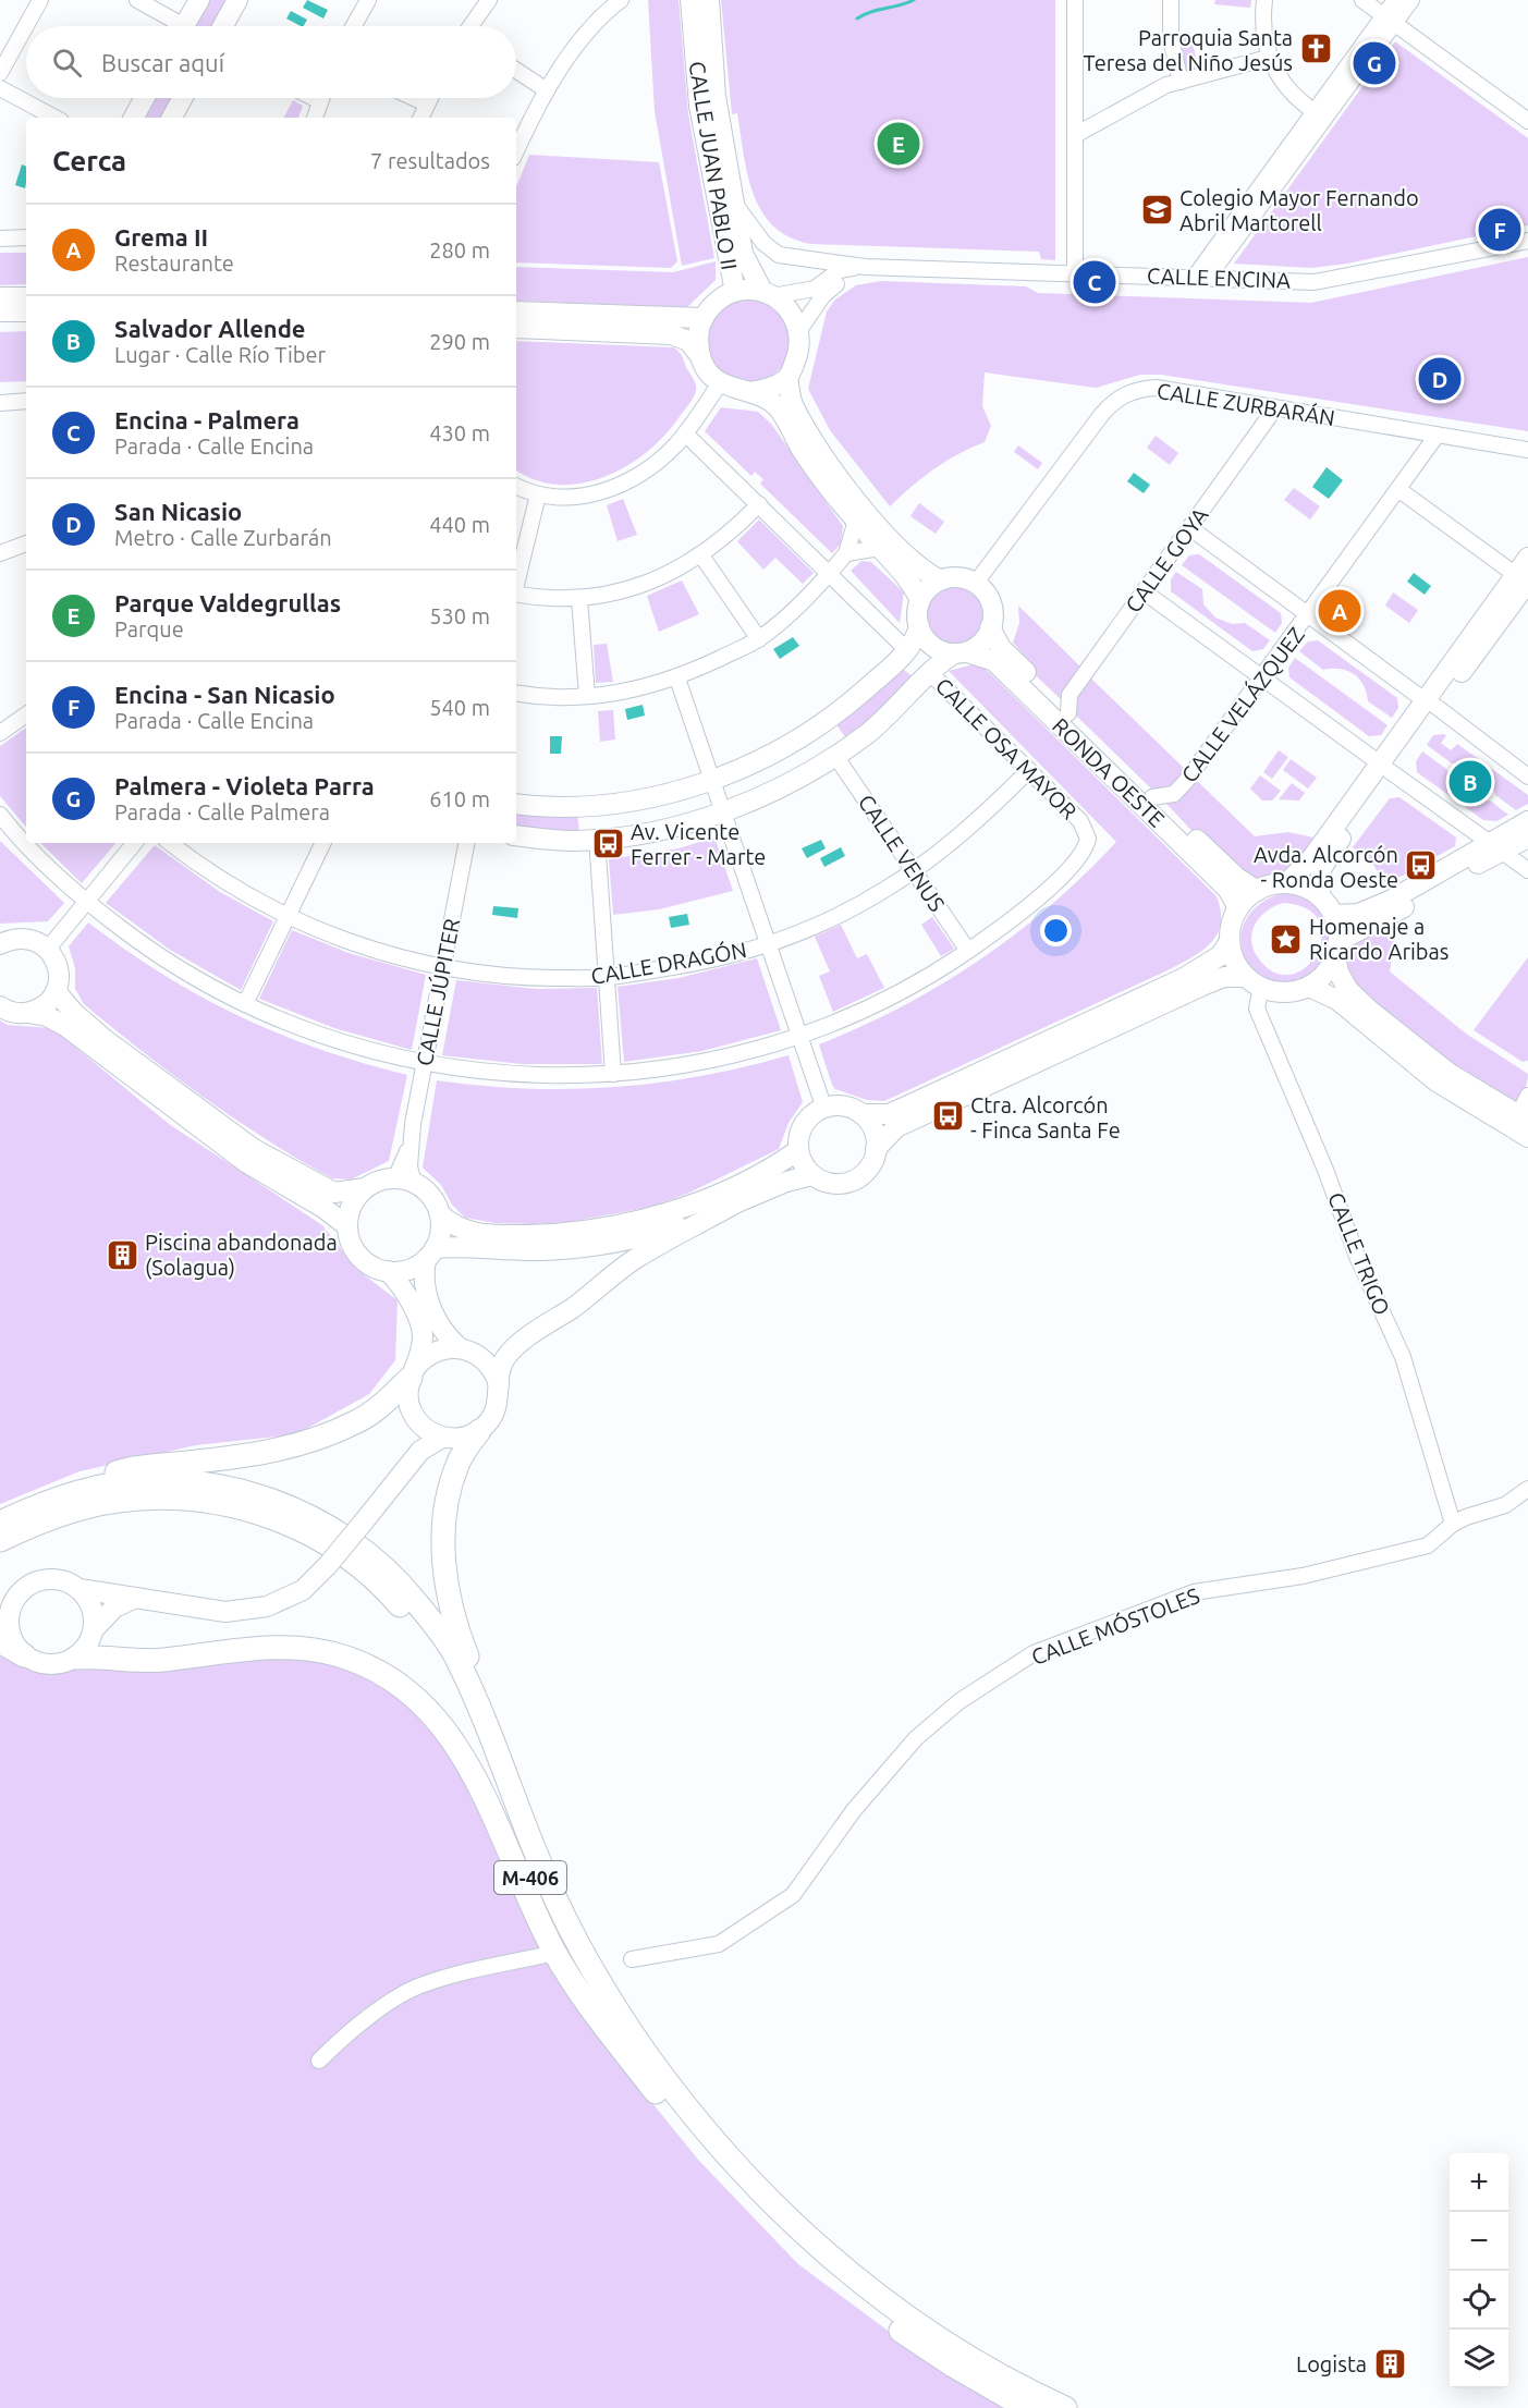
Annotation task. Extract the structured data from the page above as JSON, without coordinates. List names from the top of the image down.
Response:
{
  "streets": {
    "highway": ["M-406"],
    "main road": ["CALLE JUAN PABLO II", "RONDA OESTE"],
    "street": [
      "CALLE ENCINA",
      "CALLE ZURBARÁN",
      "CALLE GOYA",
      "CALLE VELÁZQUEZ",
      "CALLE OSA MAYOR",
      "CALLE VENUS",
      "CALLE DRAGÓN",
      "CALLE JÚPITER",
      "CALLE TRIGO",
      "CALLE MÓSTOLES"
    ]
  },
  "crossings": [
    ["CALLE JUAN PABLO II", "CALLE ENCINA"],
    ["CALLE ZURBARÁN", "CALLE GOYA"],
    ["CALLE ZURBARÁN", "CALLE VELÁZQUEZ"],
    ["CALLE ZURBARÁN", "RONDA OESTE"],
    ["CALLE GOYA", "RONDA OESTE"],
    ["CALLE VELÁZQUEZ", "RONDA OESTE"],
    ["CALLE OSA MAYOR", "CALLE VENUS"],
    ["CALLE OSA MAYOR", "CALLE DRAGÓN"],
    ["CALLE OSA MAYOR", "CALLE JÚPITER"],
    ["RONDA OESTE", "CALLE TRIGO"],
    ["CALLE VENUS", "CALLE DRAGÓN"],
    ["CALLE DRAGÓN", "CALLE JÚPITER"],
    ["CALLE TRIGO", "CALLE MÓSTOLES"]
  ],
  "places": {
    "church": ["Parroquia Santa Teresa del Niño Jesús"],
    "school or university": ["Colegio Mayor Fernando Abril Martorell"],
    "bus stop": ["Av. Vicente Ferrer - Marte", "Avda. Alcorcón - Ronda Oeste", "Ctra. Alcorcón - Finca Santa Fe"],
    "place": ["Homenaje a Ricardo Aribas"],
    "building": ["Piscina abandonada (Solagua)", "Logista"]
  },
  "page": {
    "search": "Buscar aquí",
    "pins": [
      "G",
      "E",
      "F",
      "C",
      "D",
      "A",
      "B"
    ],
    "heading": ["Cerca", "7 resultados"],
    "list": [
      {
        "mark": "A",
        "name": "Grema II",
        "note": "Restaurante",
        "value": "280 m"
      },
      {
        "mark": "B",
        "name": "Salvador Allende",
        "note": "Lugar · Calle Río Tiber",
        "value": "290 m"
      },
      {
        "mark": "C",
        "name": "Encina - Palmera",
        "note": "Parada · Calle Encina",
        "value": "430 m"
      },
      {
        "mark": "D",
        "name": "San Nicasio",
        "note": "Metro · Calle Zurbarán",
        "value": "440 m"
      },
      {
        "mark": "E",
        "name": "Parque Valdegrullas",
        "note": "Parque",
        "value": "530 m"
      },
      {
        "mark": "F",
        "name": "Encina - San Nicasio",
        "note": "Parada · Calle Encina",
        "value": "540 m"
      },
      {
        "mark": "G",
        "name": "Palmera - Violeta Parra",
        "note": "Parada · Calle Palmera",
        "value": "610 m"
      }
    ],
    "map_buttons": ["+", "−"]
  }
}
